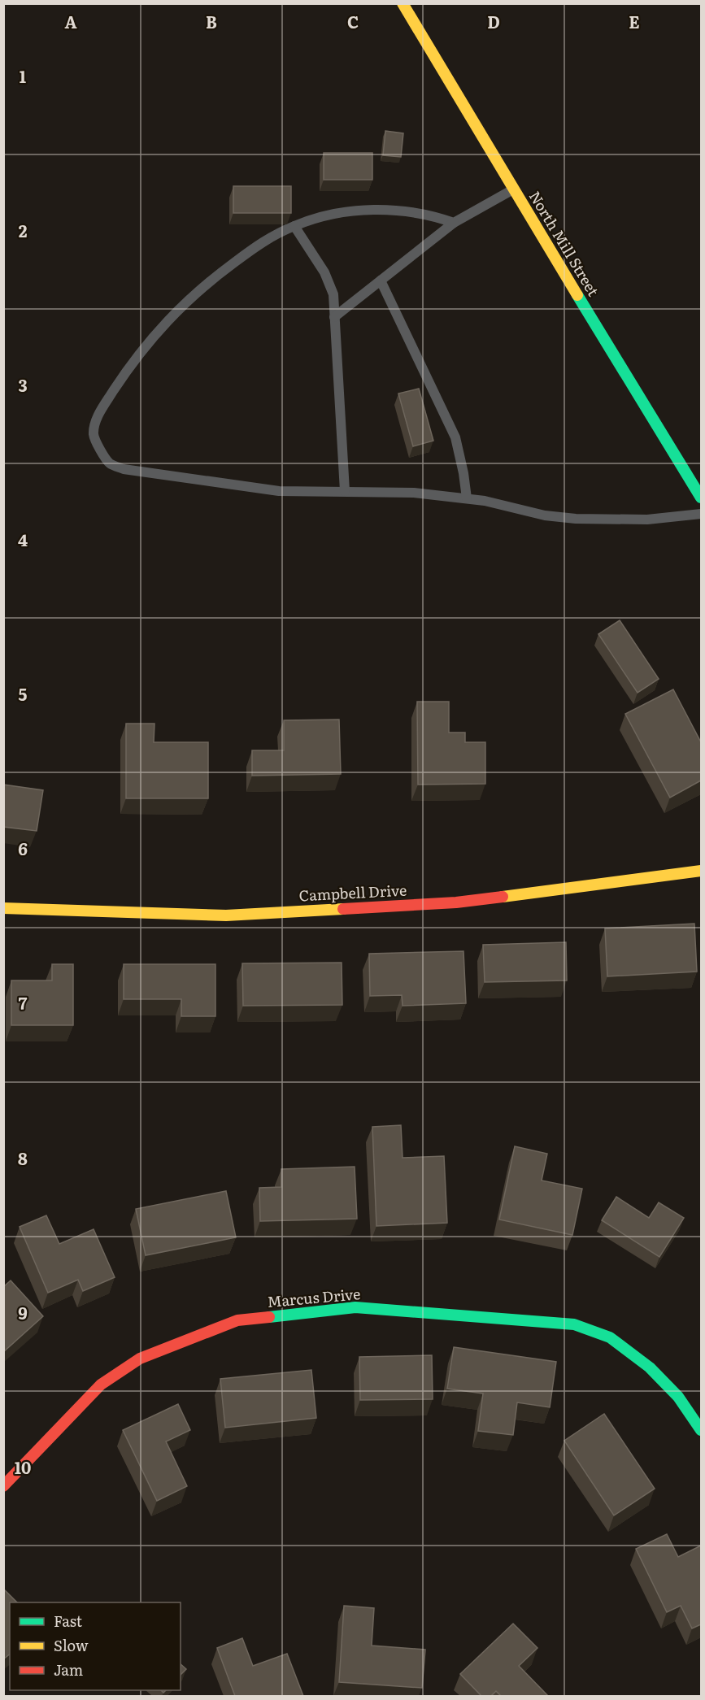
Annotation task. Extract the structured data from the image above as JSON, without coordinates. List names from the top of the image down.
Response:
{
  "streets": {
    "street": ["North Mill Street", "Campbell Drive", "Marcus Drive"]
  },
  "legend": ["Fast", "Slow", "Jam"],
  "grid": {
    "columns": [
      "A",
      "B",
      "C",
      "D",
      "E"
    ],
    "rows": [
      "1",
      "2",
      "3",
      "4",
      "5",
      "6",
      "7",
      "8",
      "9",
      "10"
    ]
  }
}
